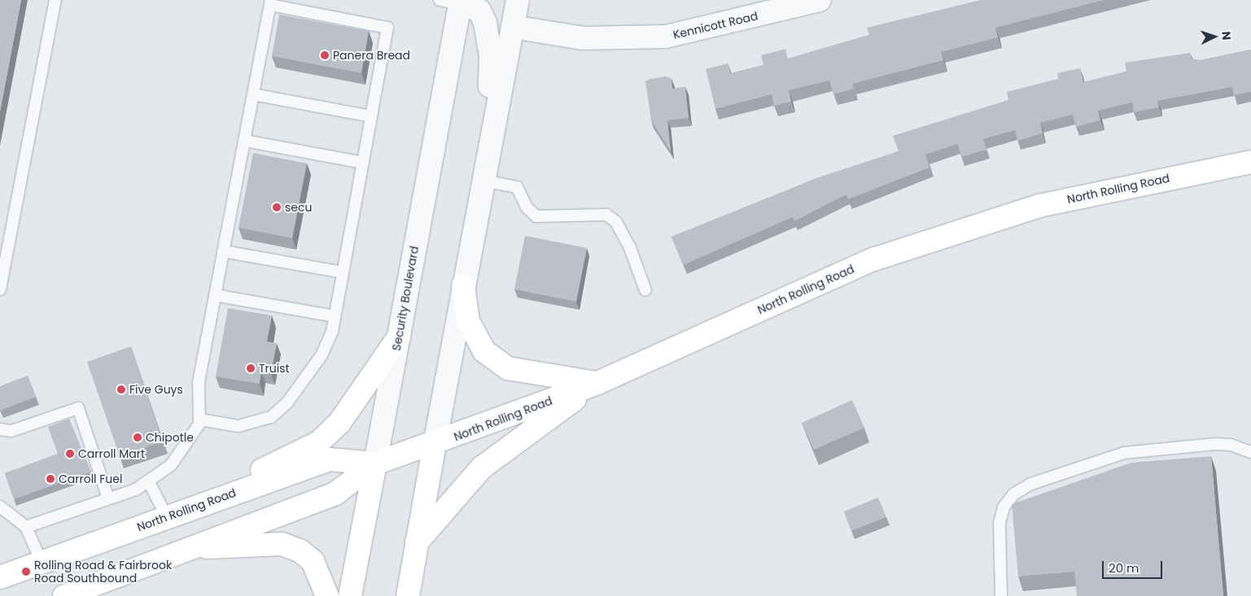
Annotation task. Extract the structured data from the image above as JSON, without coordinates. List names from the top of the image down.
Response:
{
  "streets": {
    "main road": ["North Rolling Road", "Security Boulevard"],
    "street": ["Kennicott Road"]
  },
  "crossings": [
    ["North Rolling Road", "Security Boulevard"]
  ],
  "places": [
    "Panera Bread",
    "secu",
    "Truist",
    "Five Guys",
    "Chipotle",
    "Carroll Mart",
    "Carroll Fuel",
    "Rolling Road & Fairbrook Road Southbound"
  ],
  "scale_bar": "20 m",
  "north": "right"
}
